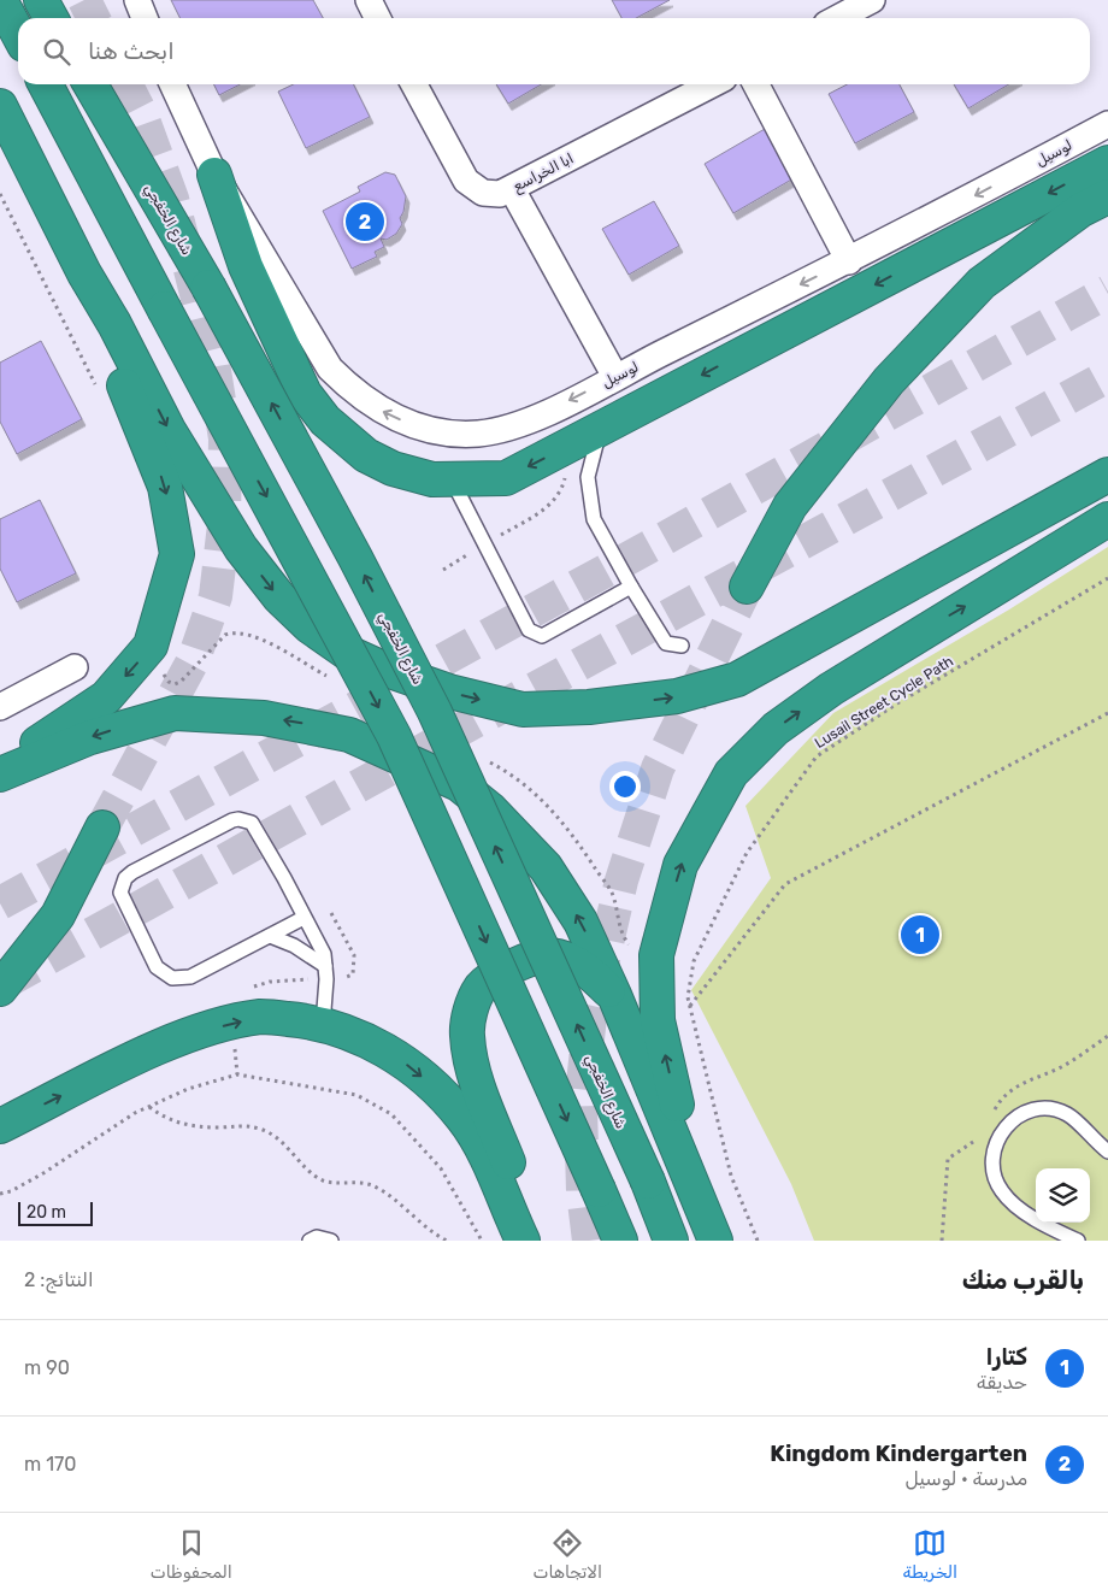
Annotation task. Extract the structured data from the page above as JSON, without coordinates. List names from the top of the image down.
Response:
{
  "streets": {
    "highway": ["شارع الخفجي"],
    "street": ["لوسيل", "ابا الخراسع"],
    "path": ["Lusail Street Cycle Path"]
  },
  "one_way": ["لوسيل"],
  "scale_bar": "20 m",
  "page": {
    "search": "ابحث هنا",
    "pins": ["2", "1"],
    "scale": "20 m",
    "heading": ["بالقرب منك", "النتائج: 2"],
    "list": [
      {
        "mark": "1",
        "name": "كتارا",
        "note": "حديقة",
        "value": "90 m"
      },
      {
        "mark": "2",
        "name": "Kingdom Kindergarten",
        "note": "مدرسة · لوسيل",
        "value": "170 m"
      }
    ],
    "nav": ["الخريطة", "الاتجاهات", "المحفوظات"]
  }
}
